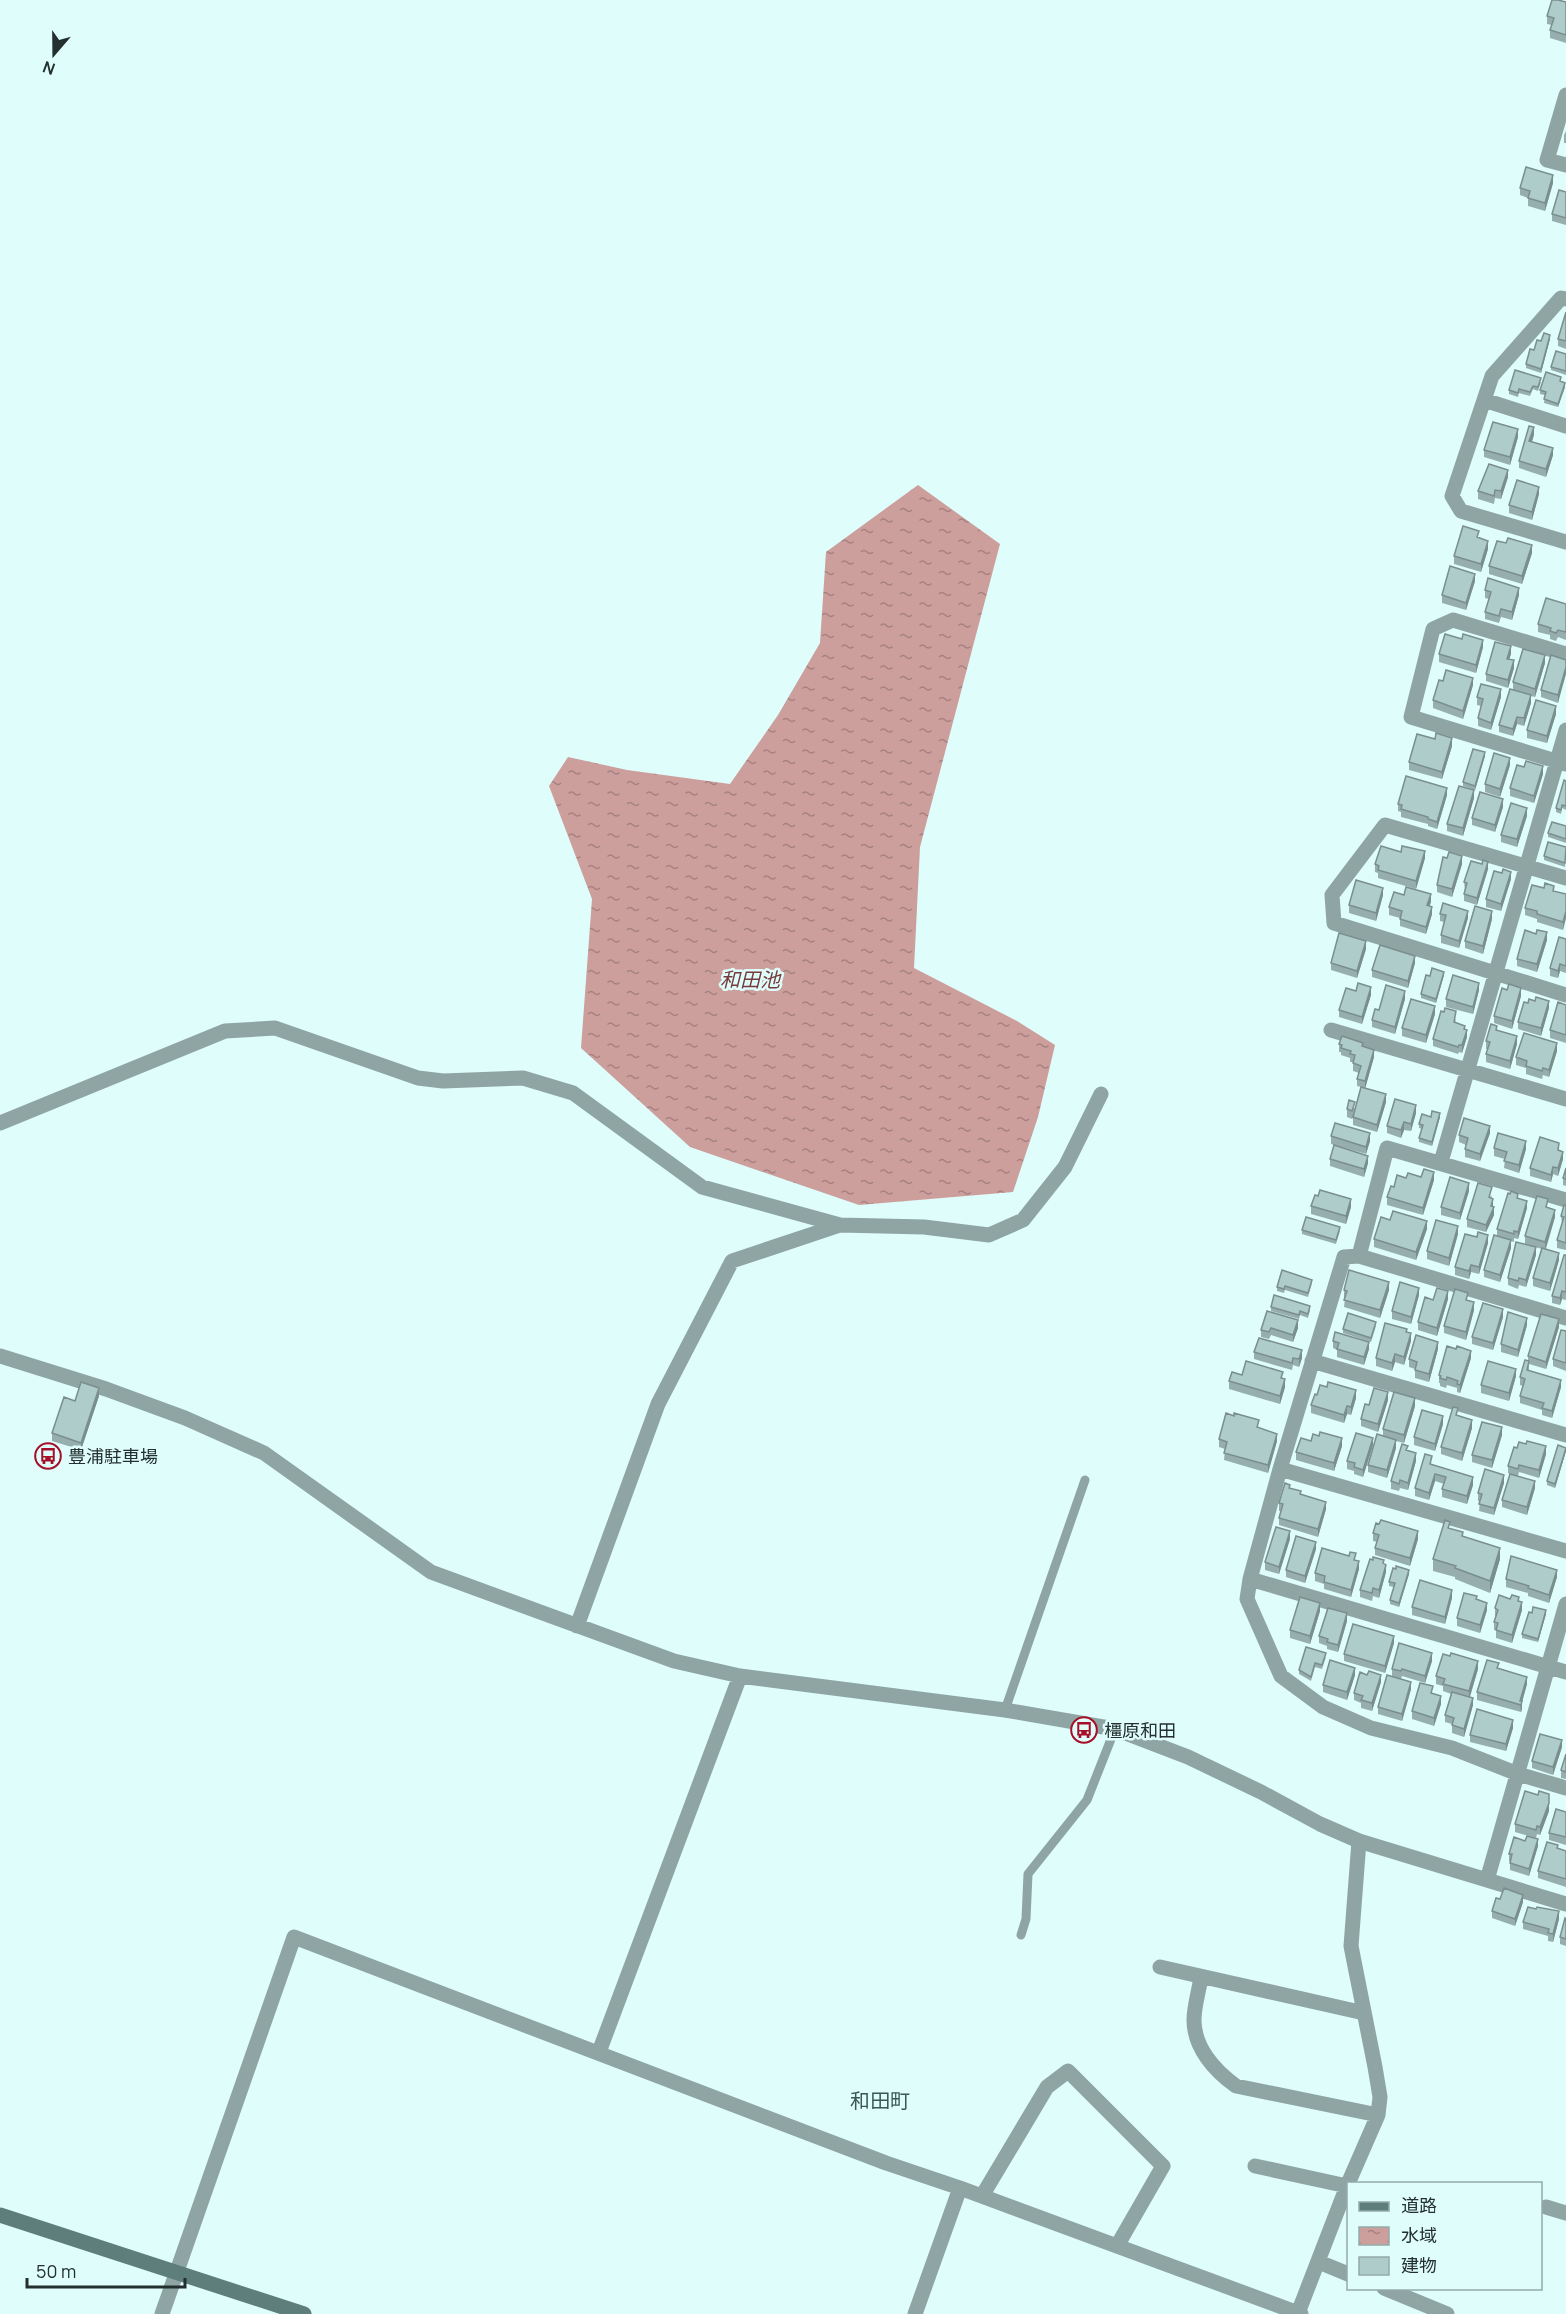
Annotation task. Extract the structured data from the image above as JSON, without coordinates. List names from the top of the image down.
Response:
{
  "districts": ["和田町"],
  "water": ["和田池"],
  "places": {
    "bus stop": ["豊浦駐車場", "橿原和田"]
  },
  "legend": ["道路", "水域", "建物"],
  "scale_bar": "50 m",
  "north": "bottom"
}
